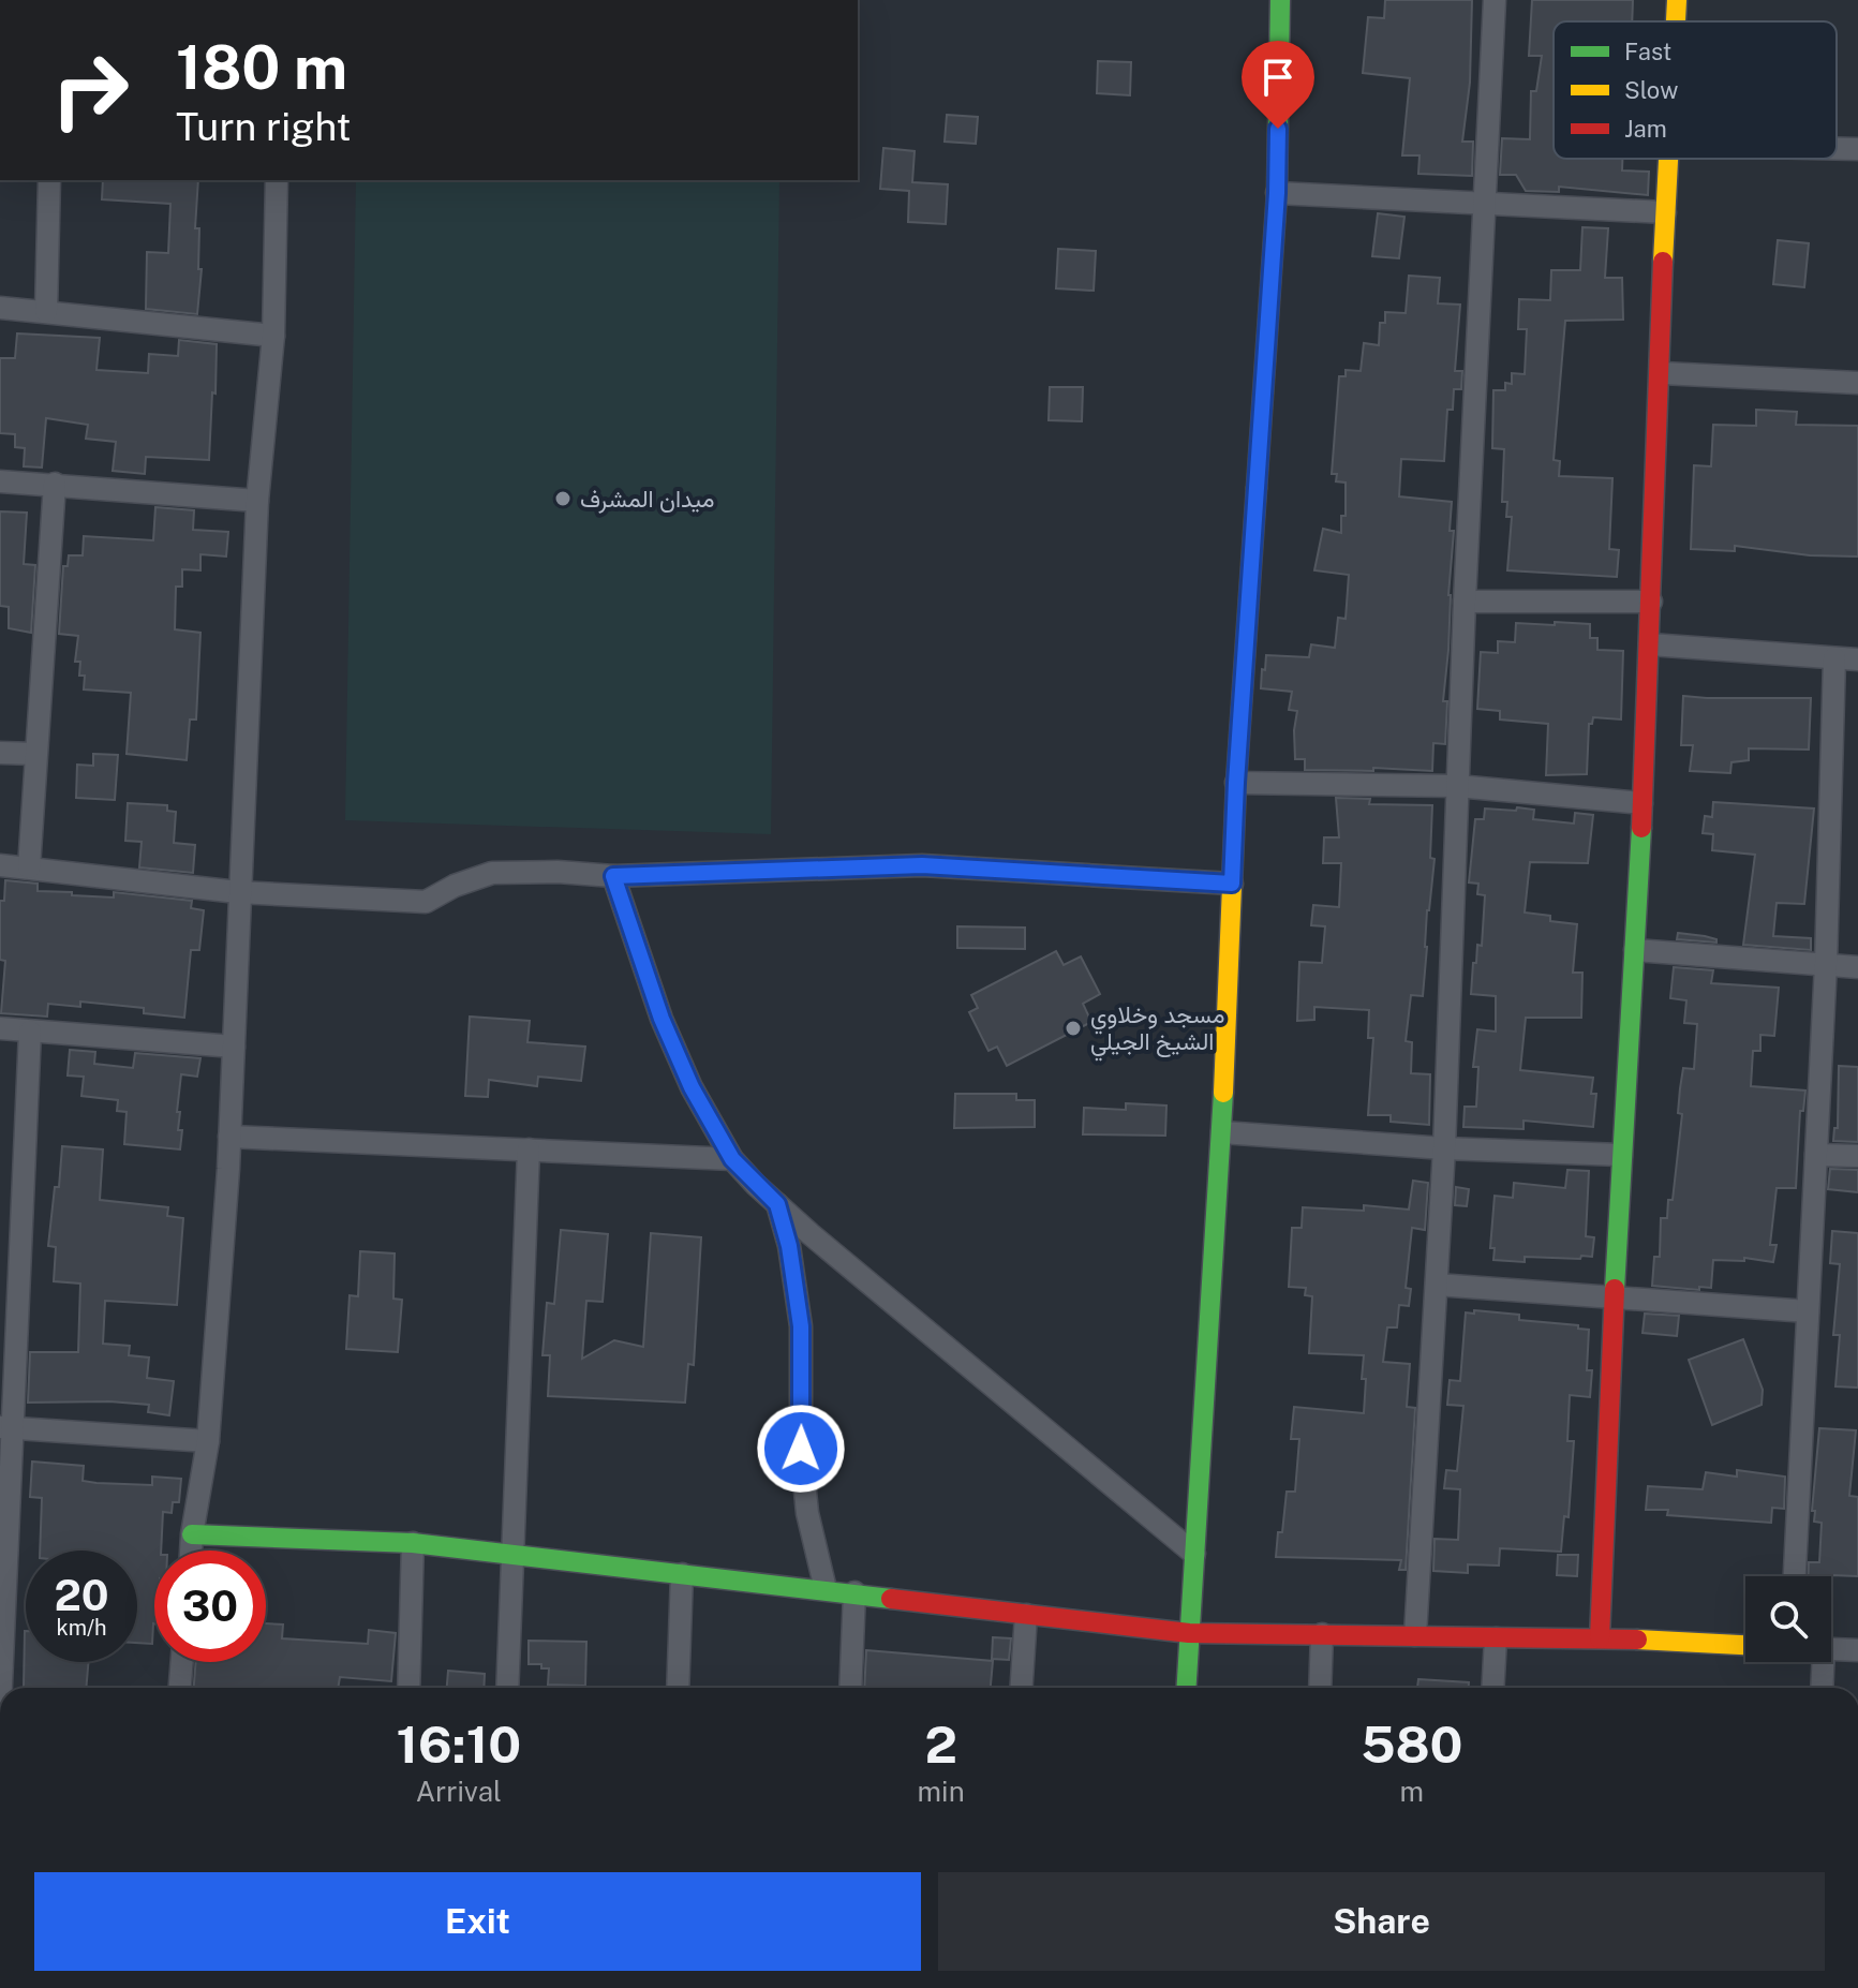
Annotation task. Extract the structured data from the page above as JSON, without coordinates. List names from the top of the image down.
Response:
{
  "places": ["ميدان المشرف", "مسجد وخلاوي الشيخ الجيلي"],
  "legend": ["Fast", "Slow", "Jam"],
  "page": {
    "turn": ["180 m", "Turn right"],
    "speed": "20 km/h",
    "limit": "30",
    "eta": [
      "16:10",
      "Arrival",
      "2",
      "min",
      "580",
      "m"
    ],
    "buttons": ["Exit", "Share"]
  }
}
